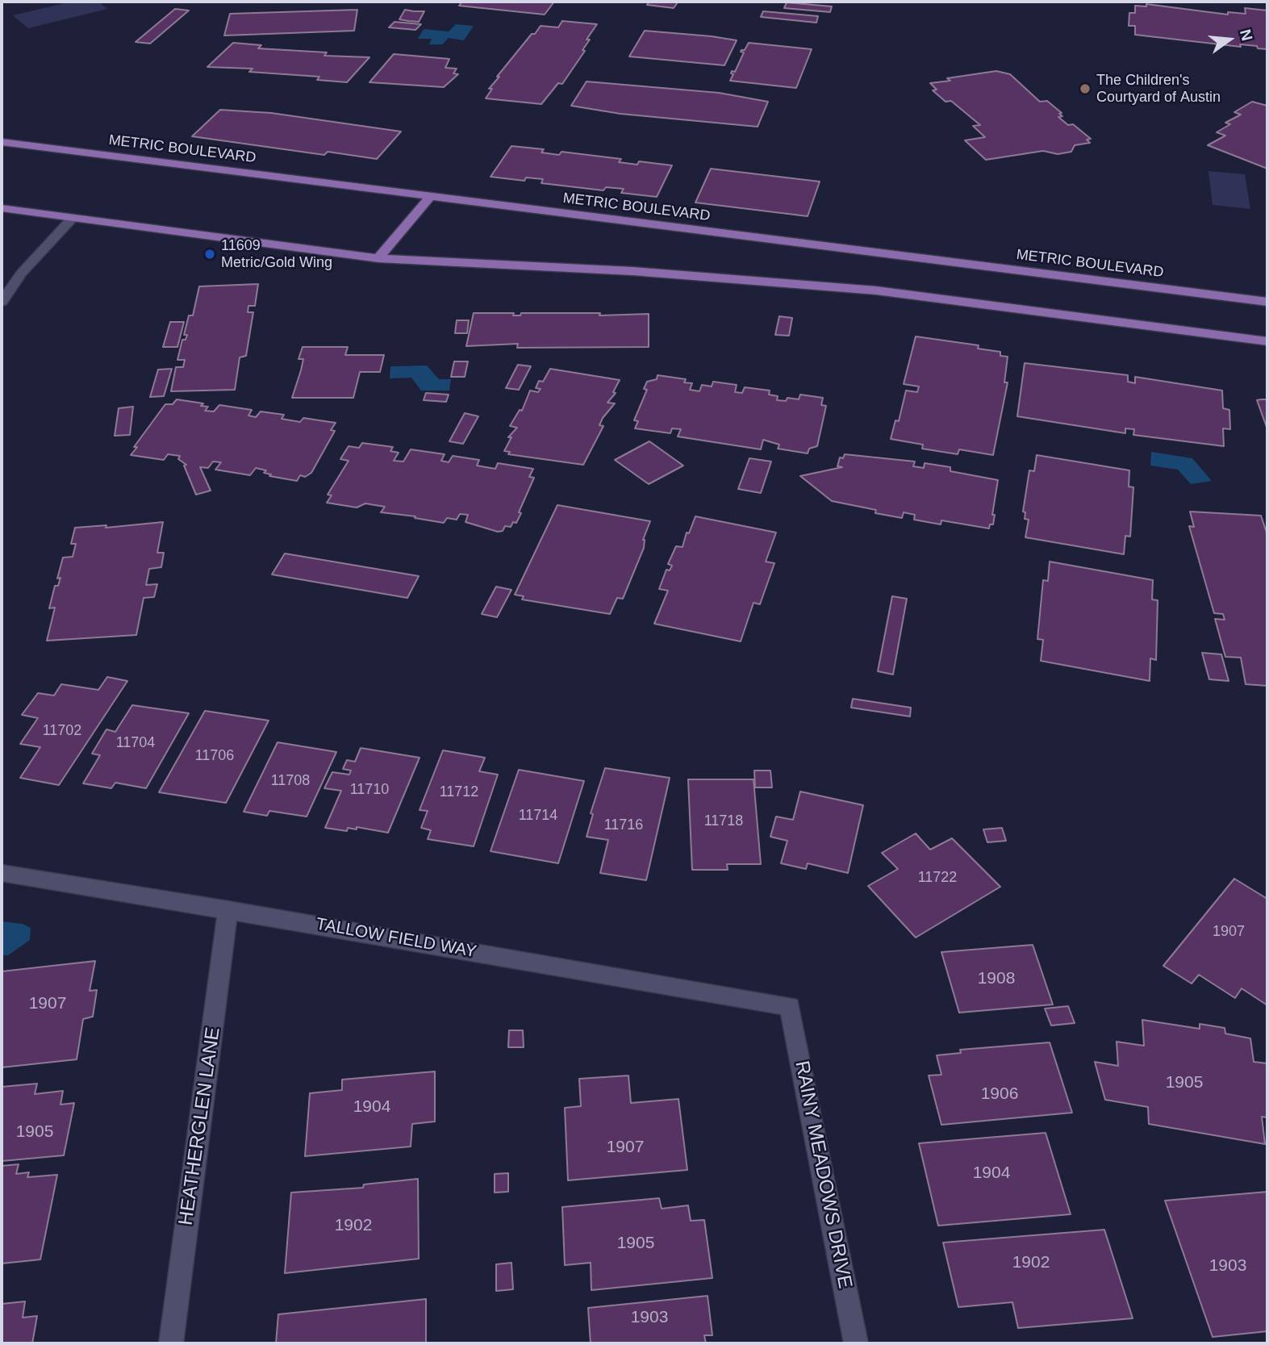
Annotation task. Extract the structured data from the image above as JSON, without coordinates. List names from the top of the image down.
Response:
{
  "streets": {
    "main road": ["METRIC BOULEVARD"],
    "street": ["TALLOW FIELD WAY", "HEATHERGLEN LANE", "RAINY MEADOWS DRIVE"]
  },
  "crossings": [
    ["TALLOW FIELD WAY", "HEATHERGLEN LANE"],
    ["TALLOW FIELD WAY", "RAINY MEADOWS DRIVE"]
  ],
  "places": ["The Children's Courtyard of Austin", "11609 Metric/Gold Wing"],
  "house_numbers": [
    "11702",
    "11704",
    "11706",
    "11708",
    "11710",
    "11712",
    "11714",
    "11718",
    "11716",
    "11722",
    "1907",
    "1908",
    "1907",
    "1905",
    "1906",
    "1904",
    "1905",
    "1907",
    "1904",
    "1902",
    "1905",
    "1902",
    "1903",
    "1903"
  ],
  "north": "right"
}
